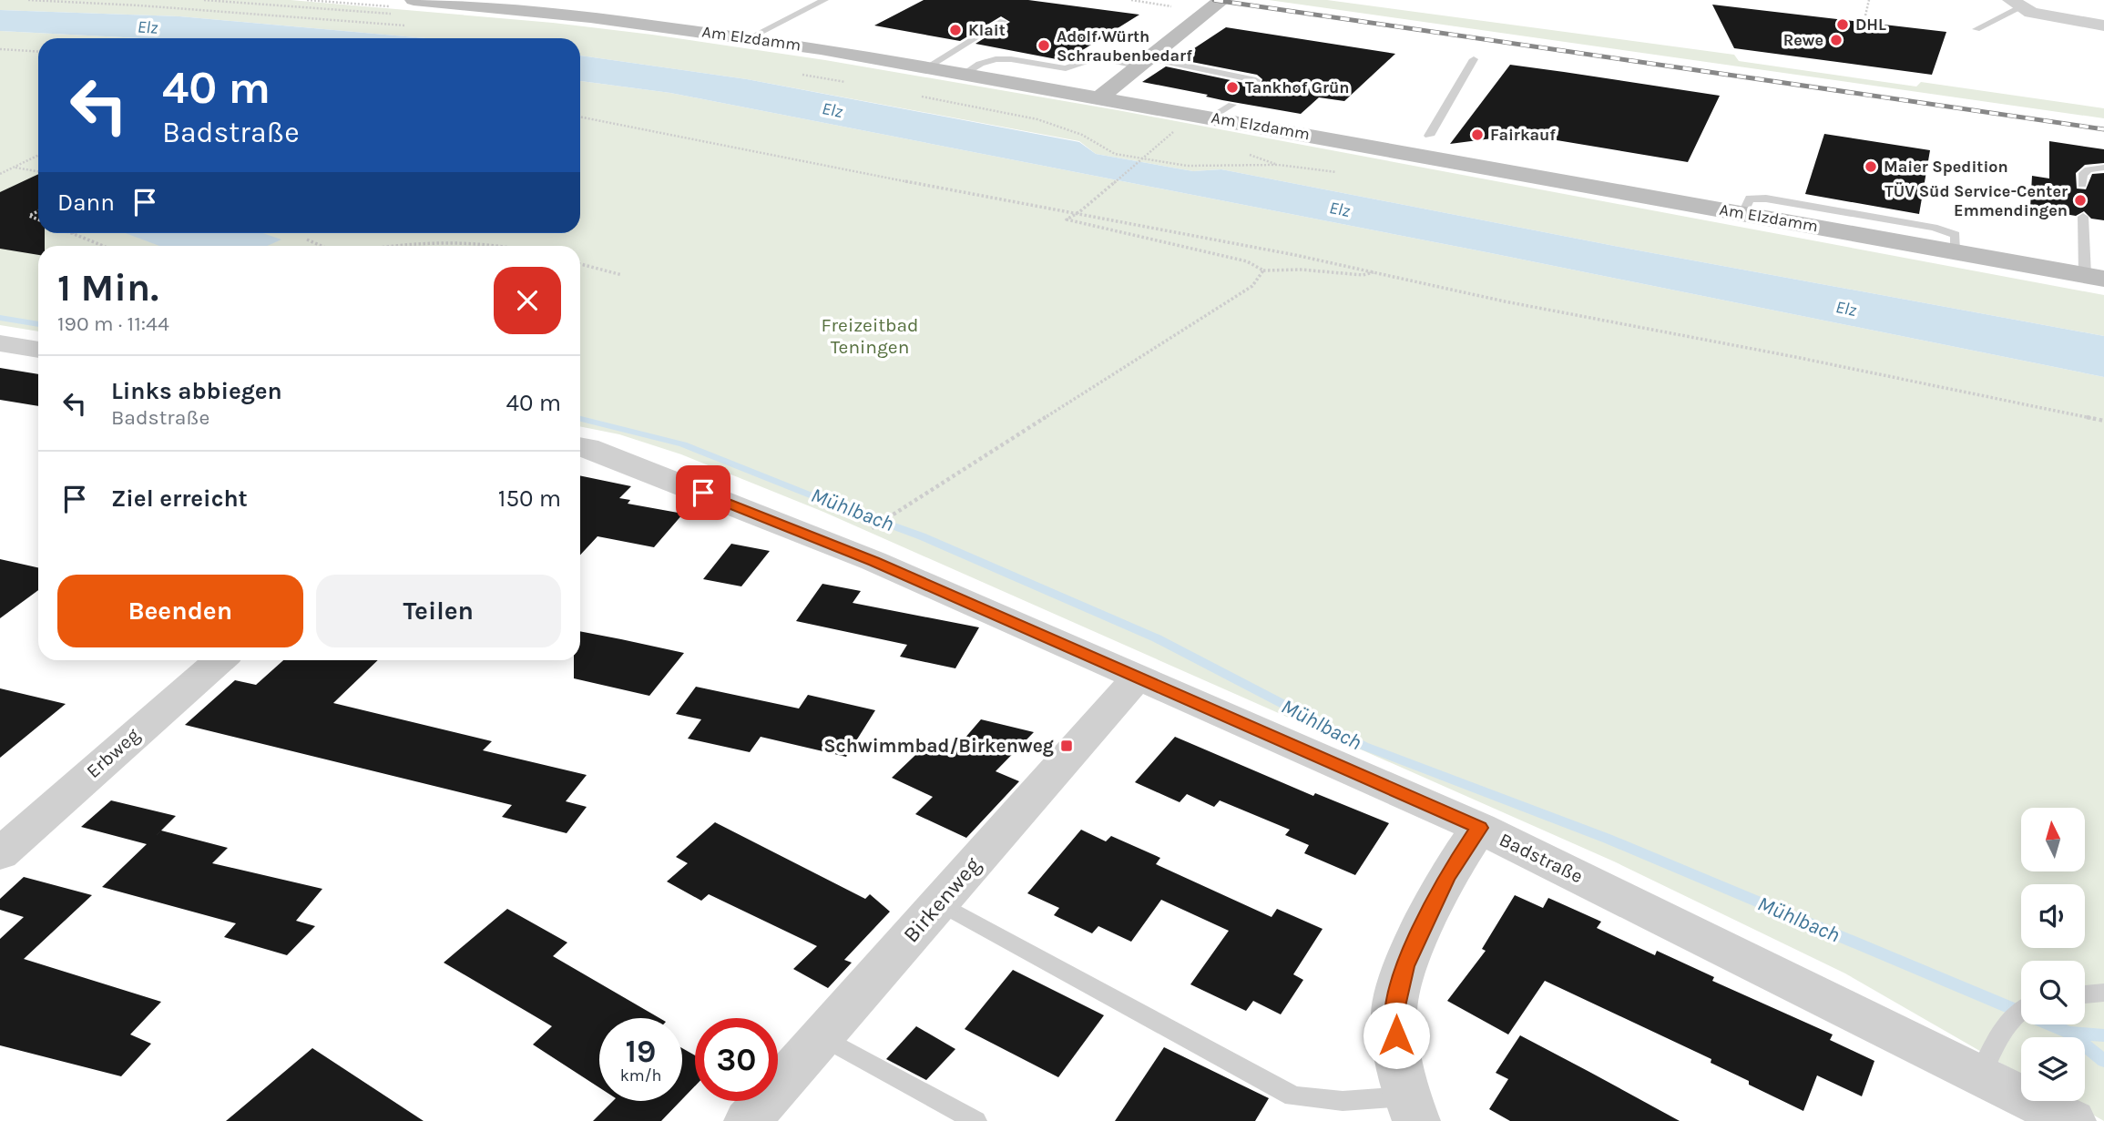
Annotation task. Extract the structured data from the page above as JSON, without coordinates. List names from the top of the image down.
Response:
{
  "streets": {
    "street": [
      "Am Elzdamm",
      "Erbweg",
      "Badstraße",
      "Birkenweg"
    ]
  },
  "crossings": [
    ["Badstraße", "Birkenweg"]
  ],
  "water": ["Elz", "Mühlbach"],
  "parks": ["Freizeitbad Teningen"],
  "places": {
    "other": [
      "DHL",
      "Klait",
      "Rewe",
      "Adolf Würth Schraubenbedarf",
      "Tankhof Grün",
      "Fairkauf",
      "Maier Spedition",
      "TÜV Süd Service-Center Emmendingen"
    ],
    "transit": ["Schwimmbad/Birkenweg"]
  },
  "north": "top",
  "page": {
    "turn": ["40 m", "Badstraße"],
    "then": "Dann",
    "heading": ["1 Min.", "190 m · 11:44"],
    "list": [
      {
        "name": "Links abbiegen",
        "note": "Badstraße",
        "value": "40 m"
      },
      {
        "name": "Ziel erreicht",
        "value": "150 m"
      }
    ],
    "buttons": ["Beenden", "Teilen"],
    "speed": "19 km/h",
    "limit": "30"
  }
}
